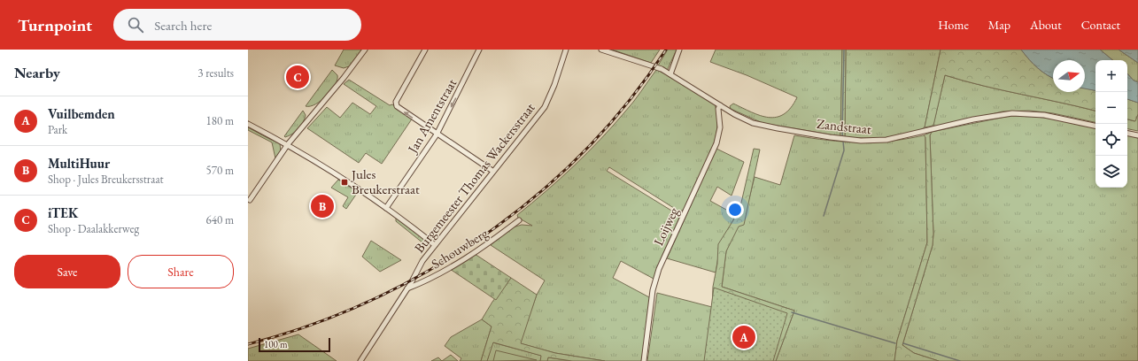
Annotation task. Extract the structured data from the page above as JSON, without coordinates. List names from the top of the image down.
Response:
{
  "streets": {
    "street": [
      "Jan Amentstraat",
      "Zandstraat",
      "Burgemeester Thomas Wackersstraat",
      "Loijweg",
      "Schouwberg"
    ]
  },
  "crossings": [
    ["Zandstraat", "Loijweg"],
    ["Burgemeester Thomas Wackersstraat", "Schouwberg"]
  ],
  "one_way": ["Jan Amentstraat"],
  "places": {
    "transit": ["Jules Breukerstraat"]
  },
  "scale_bar": "100 m",
  "north": "right",
  "page": {
    "header": "Turnpoint",
    "search": "Search here",
    "nav": [
      "Home",
      "Map",
      "About",
      "Contact"
    ],
    "heading": ["Nearby", "3 results"],
    "map_buttons": ["+", "−"],
    "pins": ["C", "B", "A"],
    "list": [
      {
        "mark": "A",
        "name": "Vuilbemden",
        "note": "Park",
        "value": "180 m"
      },
      {
        "mark": "B",
        "name": "MultiHuur",
        "note": "Shop · Jules Breukersstraat",
        "value": "570 m"
      },
      {
        "mark": "C",
        "name": "iTEK",
        "note": "Shop · Daalakkerweg",
        "value": "640 m"
      }
    ],
    "buttons": ["Save", "Share"],
    "scale": "100 m"
  }
}
